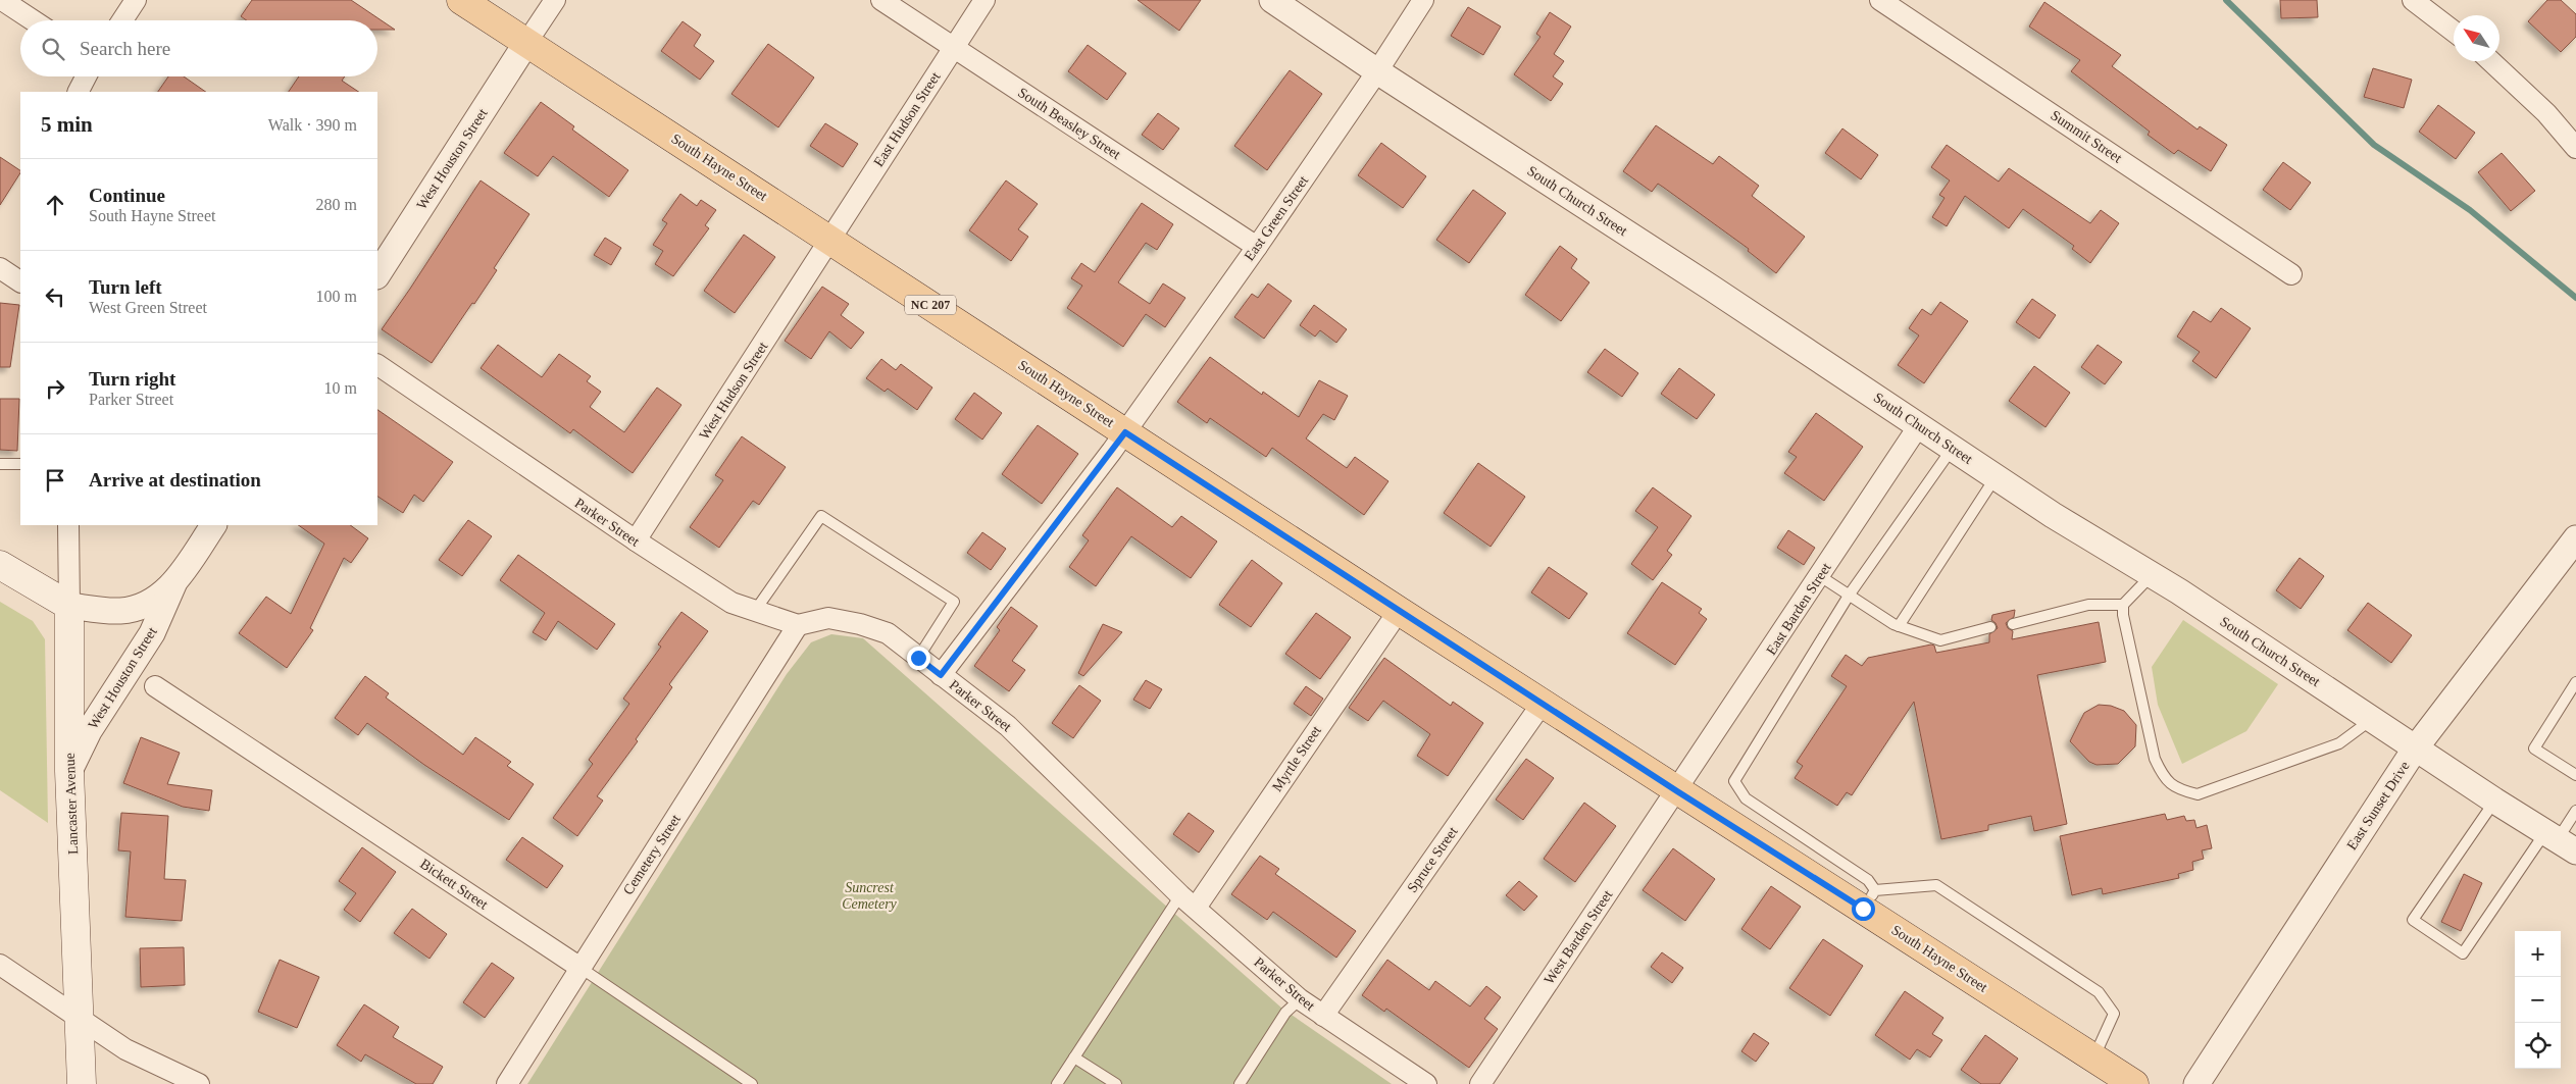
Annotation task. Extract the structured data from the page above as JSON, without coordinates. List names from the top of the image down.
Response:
{
  "streets": {
    "main road": ["South Hayne Street", "NC 207", "Lancaster Avenue"],
    "street": [
      "East Hudson Street",
      "South Beasley Street",
      "Summit Street",
      "West Houston Street",
      "South Church Street",
      "East Green Street",
      "West Hudson Street",
      "Parker Street",
      "East Barden Street",
      "Myrtle Street",
      "East Sunset Drive",
      "Cemetery Street",
      "Spruce Street",
      "Bickett Street",
      "West Barden Street"
    ]
  },
  "crossings": [
    ["East Hudson Street", "South Beasley Street"],
    ["East Hudson Street", "South Hayne Street"],
    ["East Hudson Street", "West Hudson Street"],
    ["South Beasley Street", "East Green Street"],
    ["West Houston Street", "South Hayne Street"],
    ["West Houston Street", "Lancaster Avenue"],
    ["South Hayne Street", "East Green Street"],
    ["South Hayne Street", "West Hudson Street"],
    ["South Hayne Street", "East Barden Street"],
    ["South Hayne Street", "Myrtle Street"],
    ["South Hayne Street", "Spruce Street"],
    ["South Hayne Street", "West Barden Street"],
    ["South Church Street", "East Green Street"],
    ["South Church Street", "East Barden Street"],
    ["South Church Street", "East Sunset Drive"],
    ["East Green Street", "Parker Street"],
    ["West Hudson Street", "Parker Street"],
    ["Parker Street", "Myrtle Street"],
    ["Parker Street", "Cemetery Street"],
    ["Parker Street", "Spruce Street"],
    ["East Barden Street", "West Barden Street"],
    ["Cemetery Street", "Bickett Street"]
  ],
  "parks": ["Suncrest Cemetery"],
  "north": "top left",
  "page": {
    "search": "Search here",
    "heading": ["5 min", "Walk · 390 m"],
    "list": [
      ["Continue", "South Hayne Street", "280 m"],
      ["Turn left", "West Green Street", "100 m"],
      ["Turn right", "Parker Street", "10 m"],
      "Arrive at destination"
    ],
    "map_buttons": ["+", "−"]
  }
}
